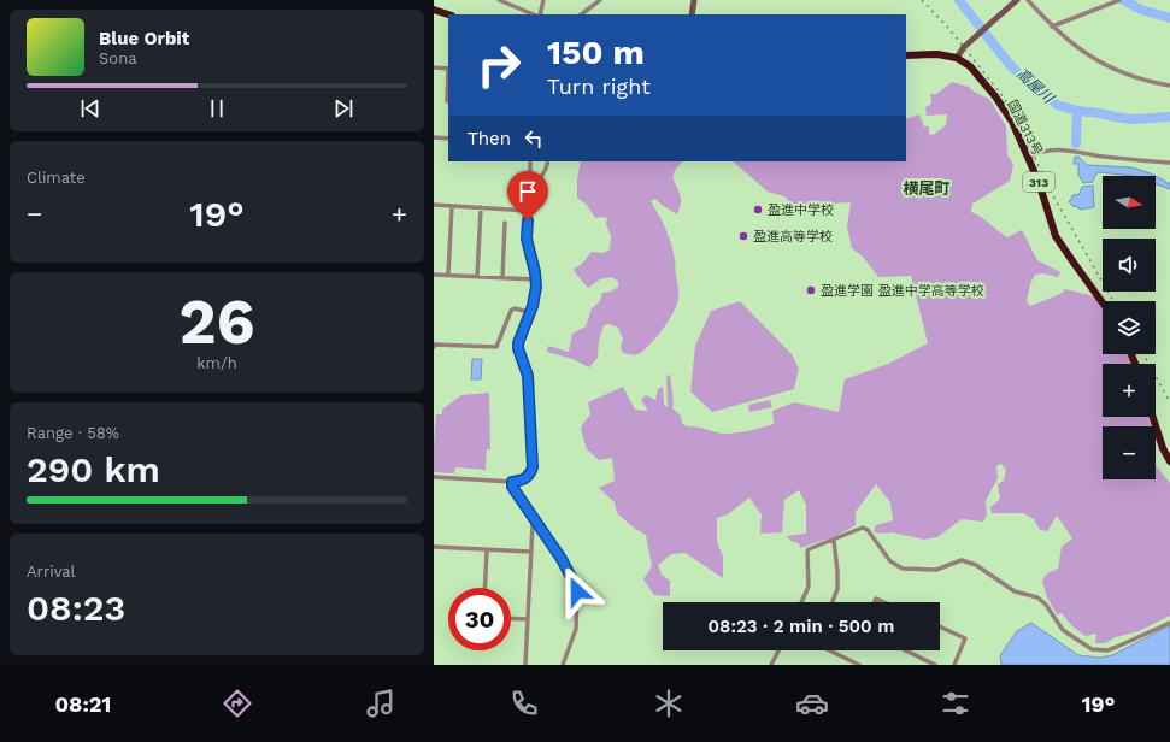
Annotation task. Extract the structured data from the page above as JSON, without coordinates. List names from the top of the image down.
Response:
{
  "streets": {
    "highway": ["国道313号", "313"]
  },
  "districts": ["横尾町"],
  "water": ["高屋川"],
  "places": ["盈進中学校", "盈進高等学校", "盈進学園 盈進中学高等学校"],
  "north": "right",
  "page": {
    "turn": ["150 m", "Turn right"],
    "song": ["Blue Orbit", "Sona"],
    "then": "Then",
    "tile": [
      "Climate",
      ["26", "km/h"],
      ["Range · 58%", "290 km"],
      ["Arrival", "08:23"]
    ],
    "map_buttons": ["+", "−"],
    "heat": ["−", "19°", "+"],
    "limit": "30",
    "trip": "08:23 · 2 min · 500 m",
    "tabs": ["08:21", "19°"]
  }
}
